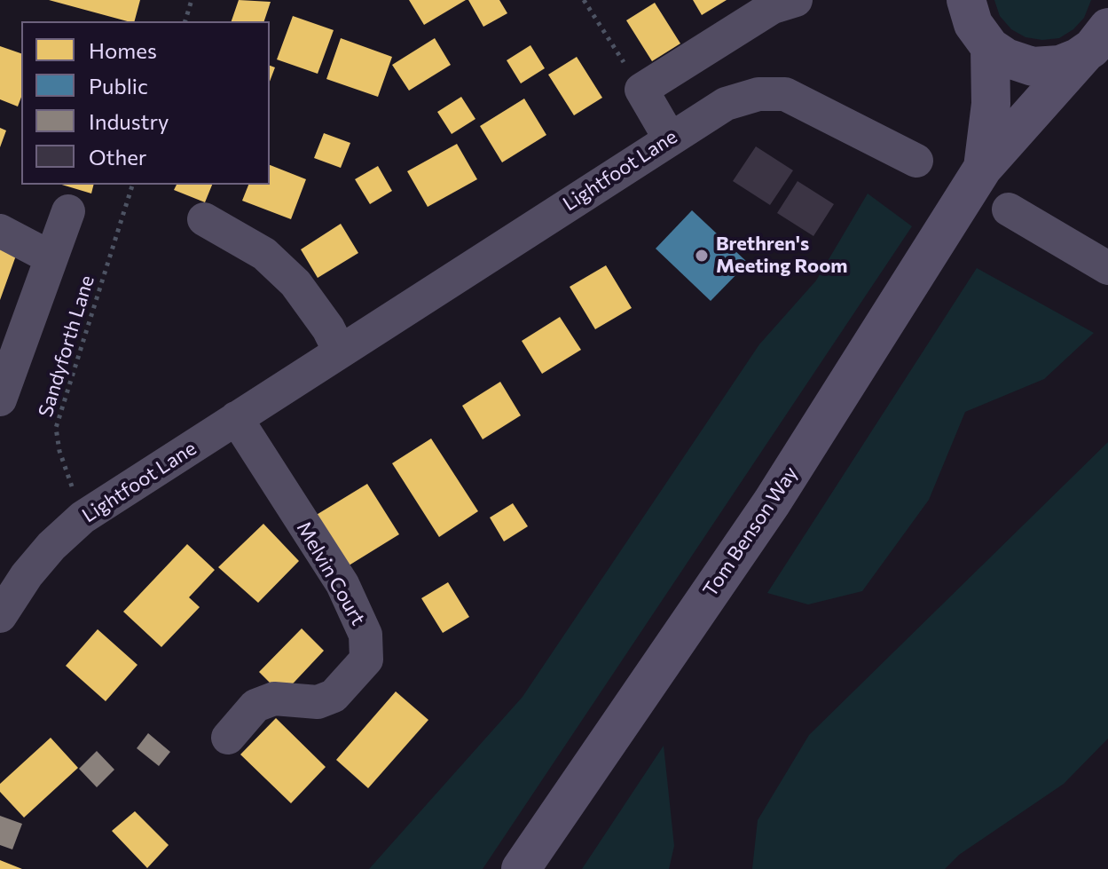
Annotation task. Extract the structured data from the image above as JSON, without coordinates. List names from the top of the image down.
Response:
{
  "streets": {
    "main road": ["Tom Benson Way"],
    "street": ["Lightfoot Lane", "Melvin Court"],
    "path": ["Sandyforth Lane"]
  },
  "crossings": [
    ["Lightfoot Lane", "Sandyforth Lane"],
    ["Lightfoot Lane", "Melvin Court"]
  ],
  "places": ["Brethren's Meeting Room"],
  "legend": [
    "Homes",
    "Public",
    "Industry",
    "Other"
  ]
}
